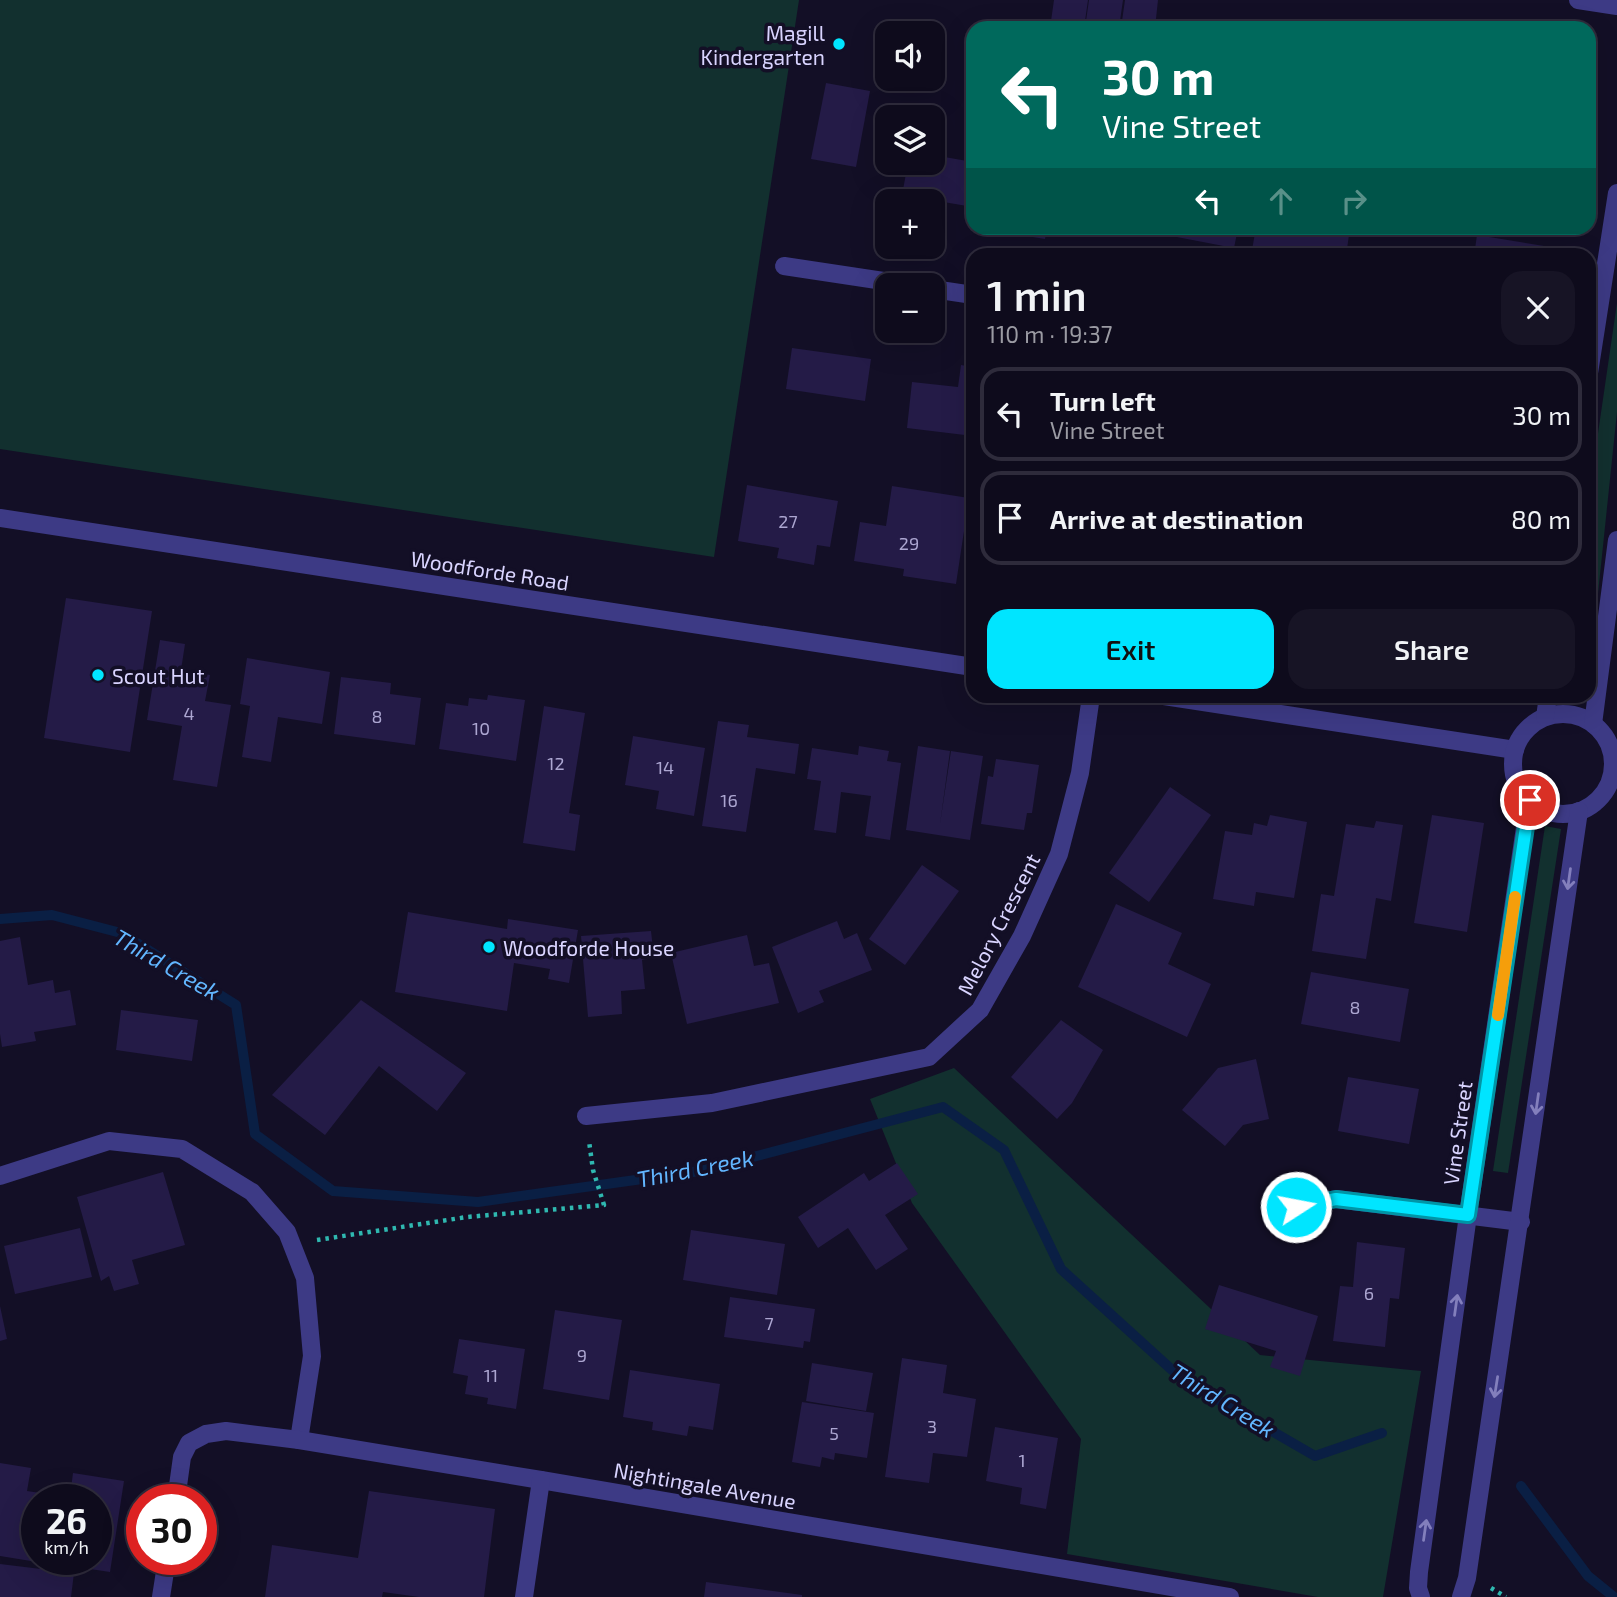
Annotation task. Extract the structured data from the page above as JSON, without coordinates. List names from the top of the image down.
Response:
{
  "streets": {
    "street": [
      "Woodforde Road",
      "Melory Crescent",
      "Vine Street",
      "Nightingale Avenue"
    ]
  },
  "water": ["Third Creek"],
  "places": ["Magill Kindergarten", "Scout Hut", "Woodforde House"],
  "house_numbers": [
    "27",
    "29",
    "4",
    "8",
    "10",
    "12",
    "14",
    "16",
    "8",
    "6",
    "7",
    "9",
    "11",
    "3",
    "5",
    "1"
  ],
  "page": {
    "map_buttons": ["+", "−"],
    "turn": ["30 m", "Vine Street"],
    "heading": ["1 min", "110 m · 19:37"],
    "list": [
      {
        "name": "Turn left",
        "note": "Vine Street",
        "value": "30 m"
      },
      {
        "name": "Arrive at destination",
        "value": "80 m"
      }
    ],
    "buttons": ["Exit", "Share"],
    "speed": "26 km/h",
    "limit": "30"
  }
}
